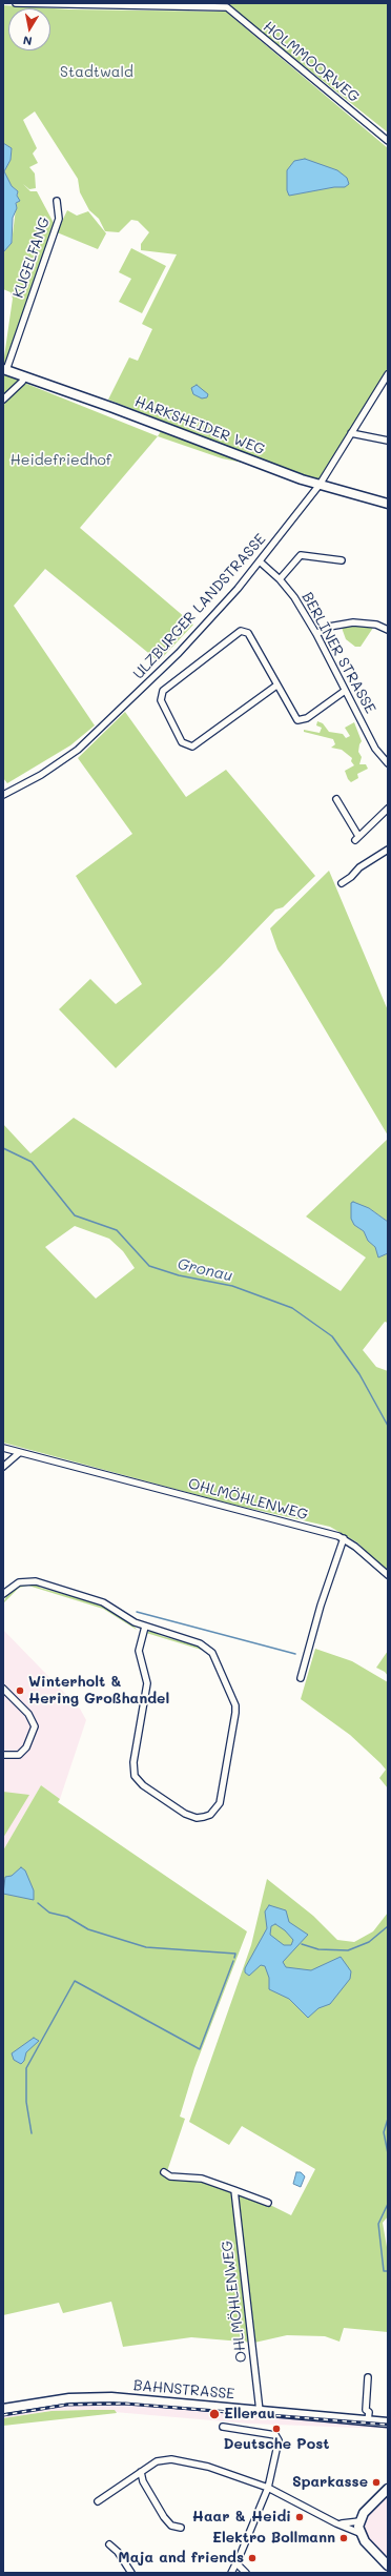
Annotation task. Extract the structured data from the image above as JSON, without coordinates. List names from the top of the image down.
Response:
{
  "streets": {
    "main road": ["HARKSHEIDER WEG", "BAHNSTRASSE"],
    "street": [
      "HOLMMOORWEG",
      "KUGELFANG",
      "ULZBURGER LANDSTRASSE",
      "BERLINER STRASSE",
      "OHLMÖHLENWEG"
    ]
  },
  "crossings": [
    ["KUGELFANG", "HARKSHEIDER WEG"],
    ["HARKSHEIDER WEG", "ULZBURGER LANDSTRASSE"],
    ["ULZBURGER LANDSTRASSE", "BERLINER STRASSE"],
    ["OHLMÖHLENWEG", "BAHNSTRASSE"]
  ],
  "water": ["Gronau"],
  "parks": ["Stadtwald", "Heidefriedhof"],
  "places": [
    "Winterholt & Hering Großhandel",
    "Ellerau",
    "Deutsche Post",
    "Sparkasse",
    "Haar & Heidi",
    "Elektro Bollmann",
    "Maja and friends"
  ],
  "north": "bottom"
}
